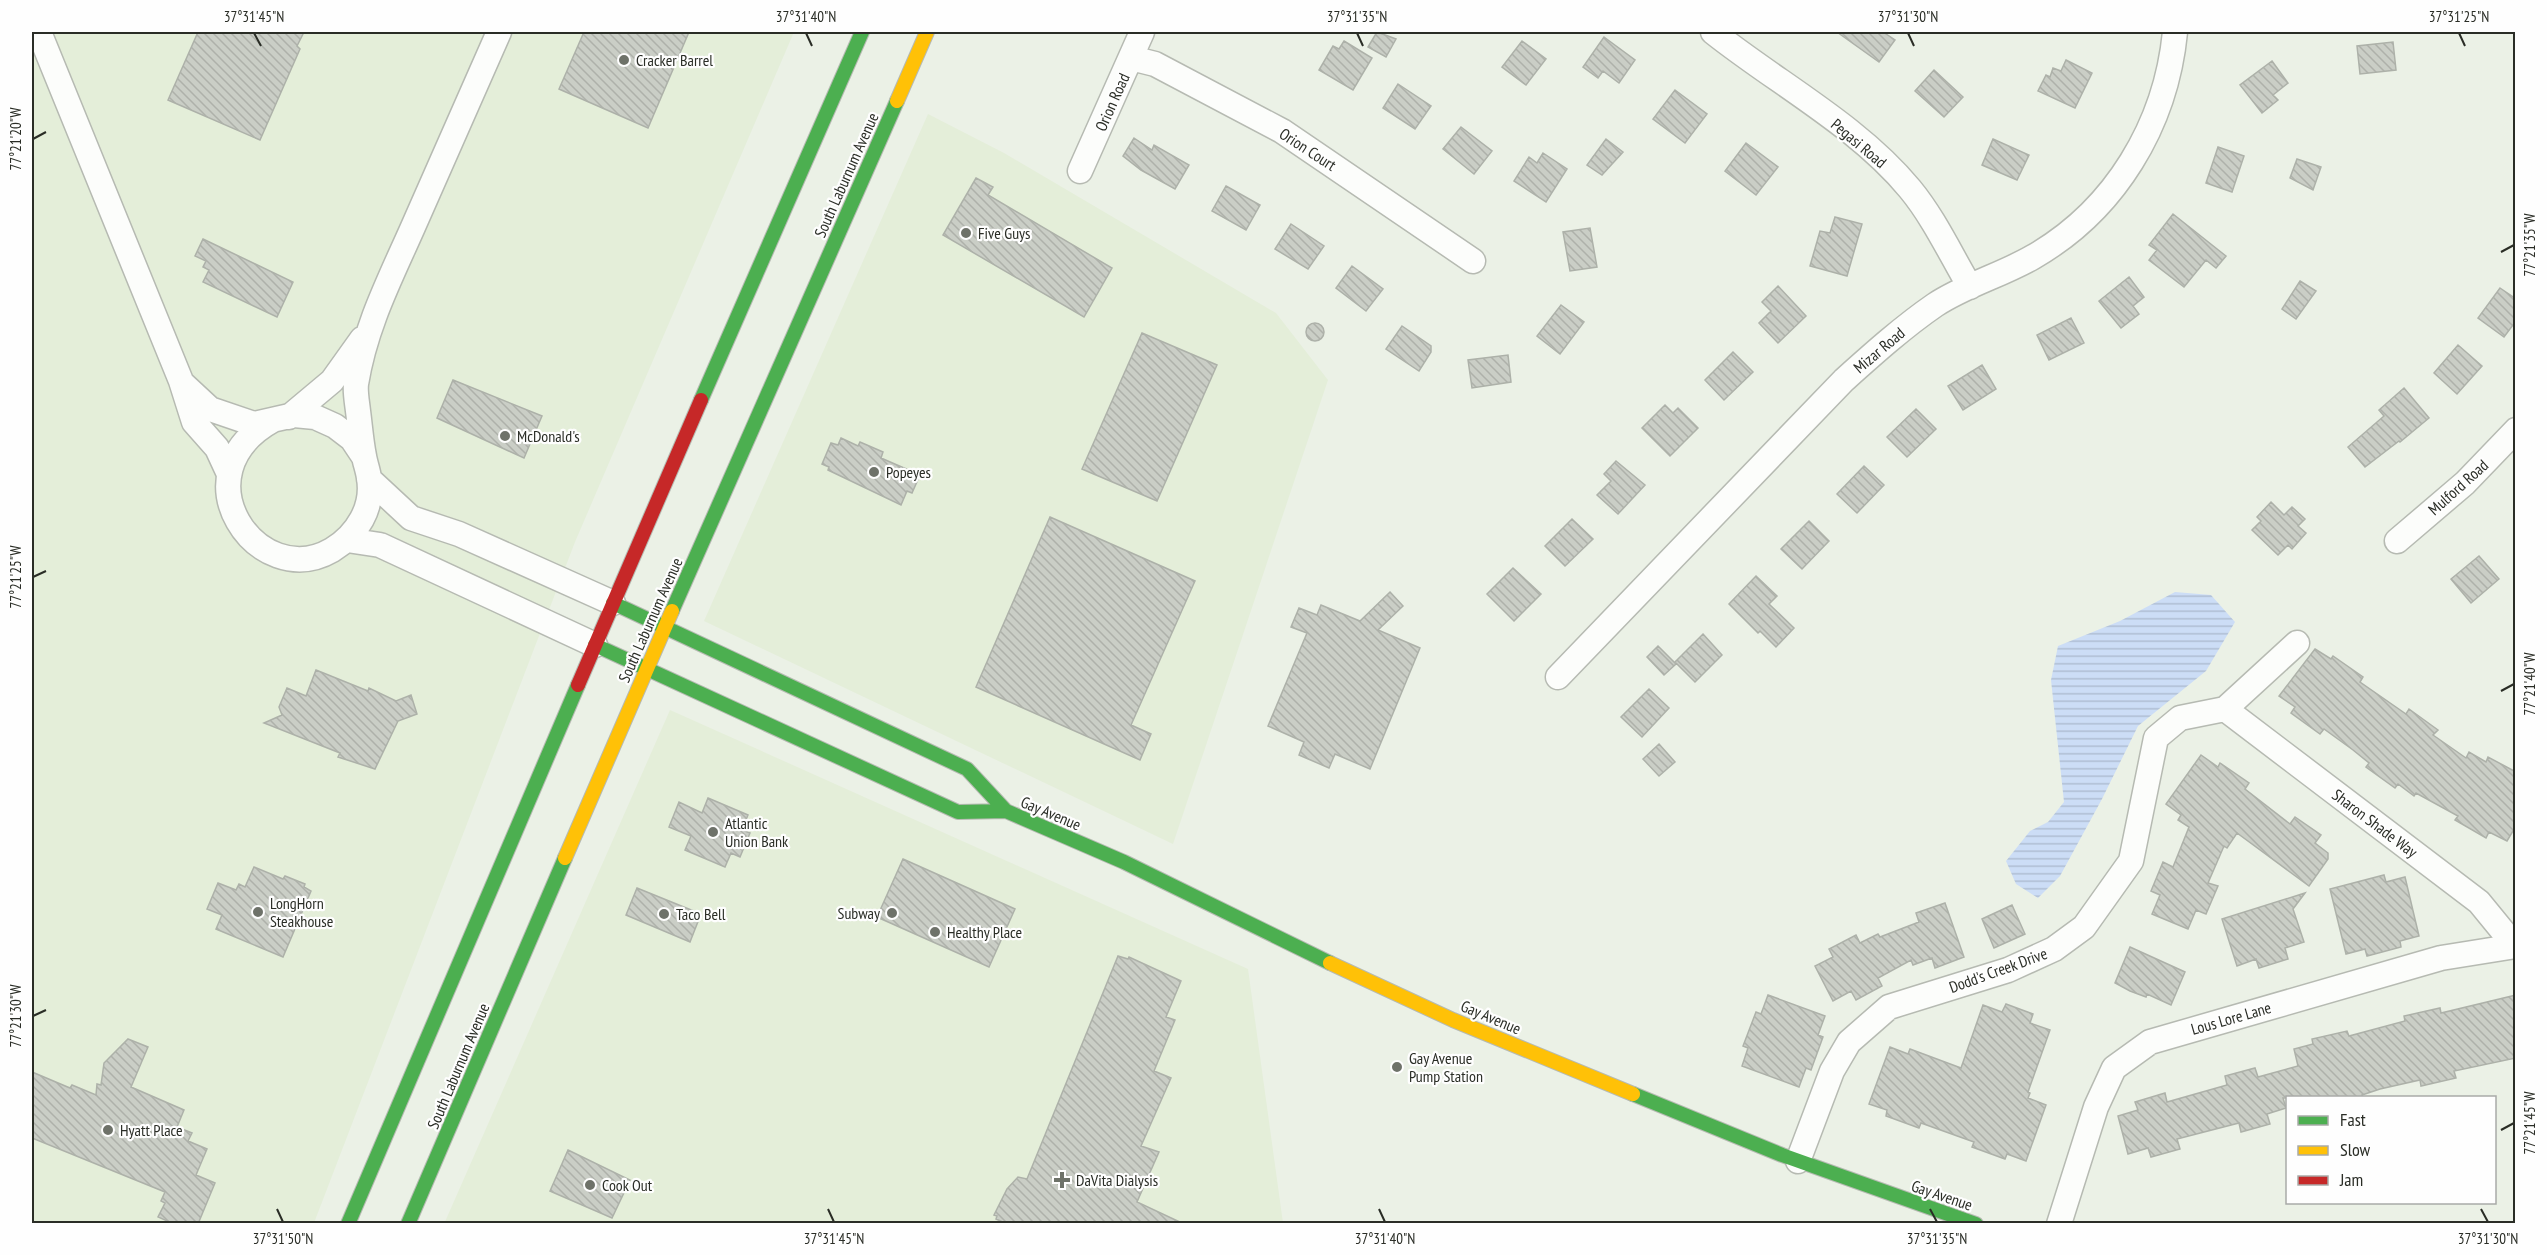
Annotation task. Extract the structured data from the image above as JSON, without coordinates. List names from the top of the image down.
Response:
{
  "streets": {
    "main road": ["South Laburnum Avenue", "Gay Avenue"],
    "street": [
      "Orion Road",
      "Pegasi Road",
      "Orion Court",
      "Mizar Road",
      "Mulford Road",
      "Sharon Shade Way",
      "Dodd's Creek Drive",
      "Lous Lore Lane"
    ]
  },
  "crossings": [
    ["Orion Road", "Orion Court"],
    ["Pegasi Road", "Mizar Road"],
    ["South Laburnum Avenue", "Gay Avenue"],
    ["Gay Avenue", "Dodd's Creek Drive"],
    ["Sharon Shade Way", "Dodd's Creek Drive"],
    ["Sharon Shade Way", "Lous Lore Lane"]
  ],
  "places": {
    "other": [
      "Cracker Barrel",
      "Five Guys",
      "McDonald's",
      "Popeyes",
      "Atlantic Union Bank",
      "LongHorn Steakhouse",
      "Subway",
      "Taco Bell",
      "Healthy Place",
      "Gay Avenue Pump Station",
      "Hyatt Place",
      "Cook Out"
    ],
    "health": ["DaVita Dialysis"]
  },
  "legend": ["Fast", "Slow", "Jam"],
  "coordinates": [
    "37°31'45\"N",
    "37°31'40\"N",
    "37°31'35\"N",
    "37°31'30\"N",
    "37°31'25\"N",
    "77°21'20\"W",
    "77°21'35\"W",
    "77°21'25\"W",
    "77°21'40\"W",
    "77°21'30\"W",
    "77°21'45\"W",
    "37°31'50\"N"
  ]
}
